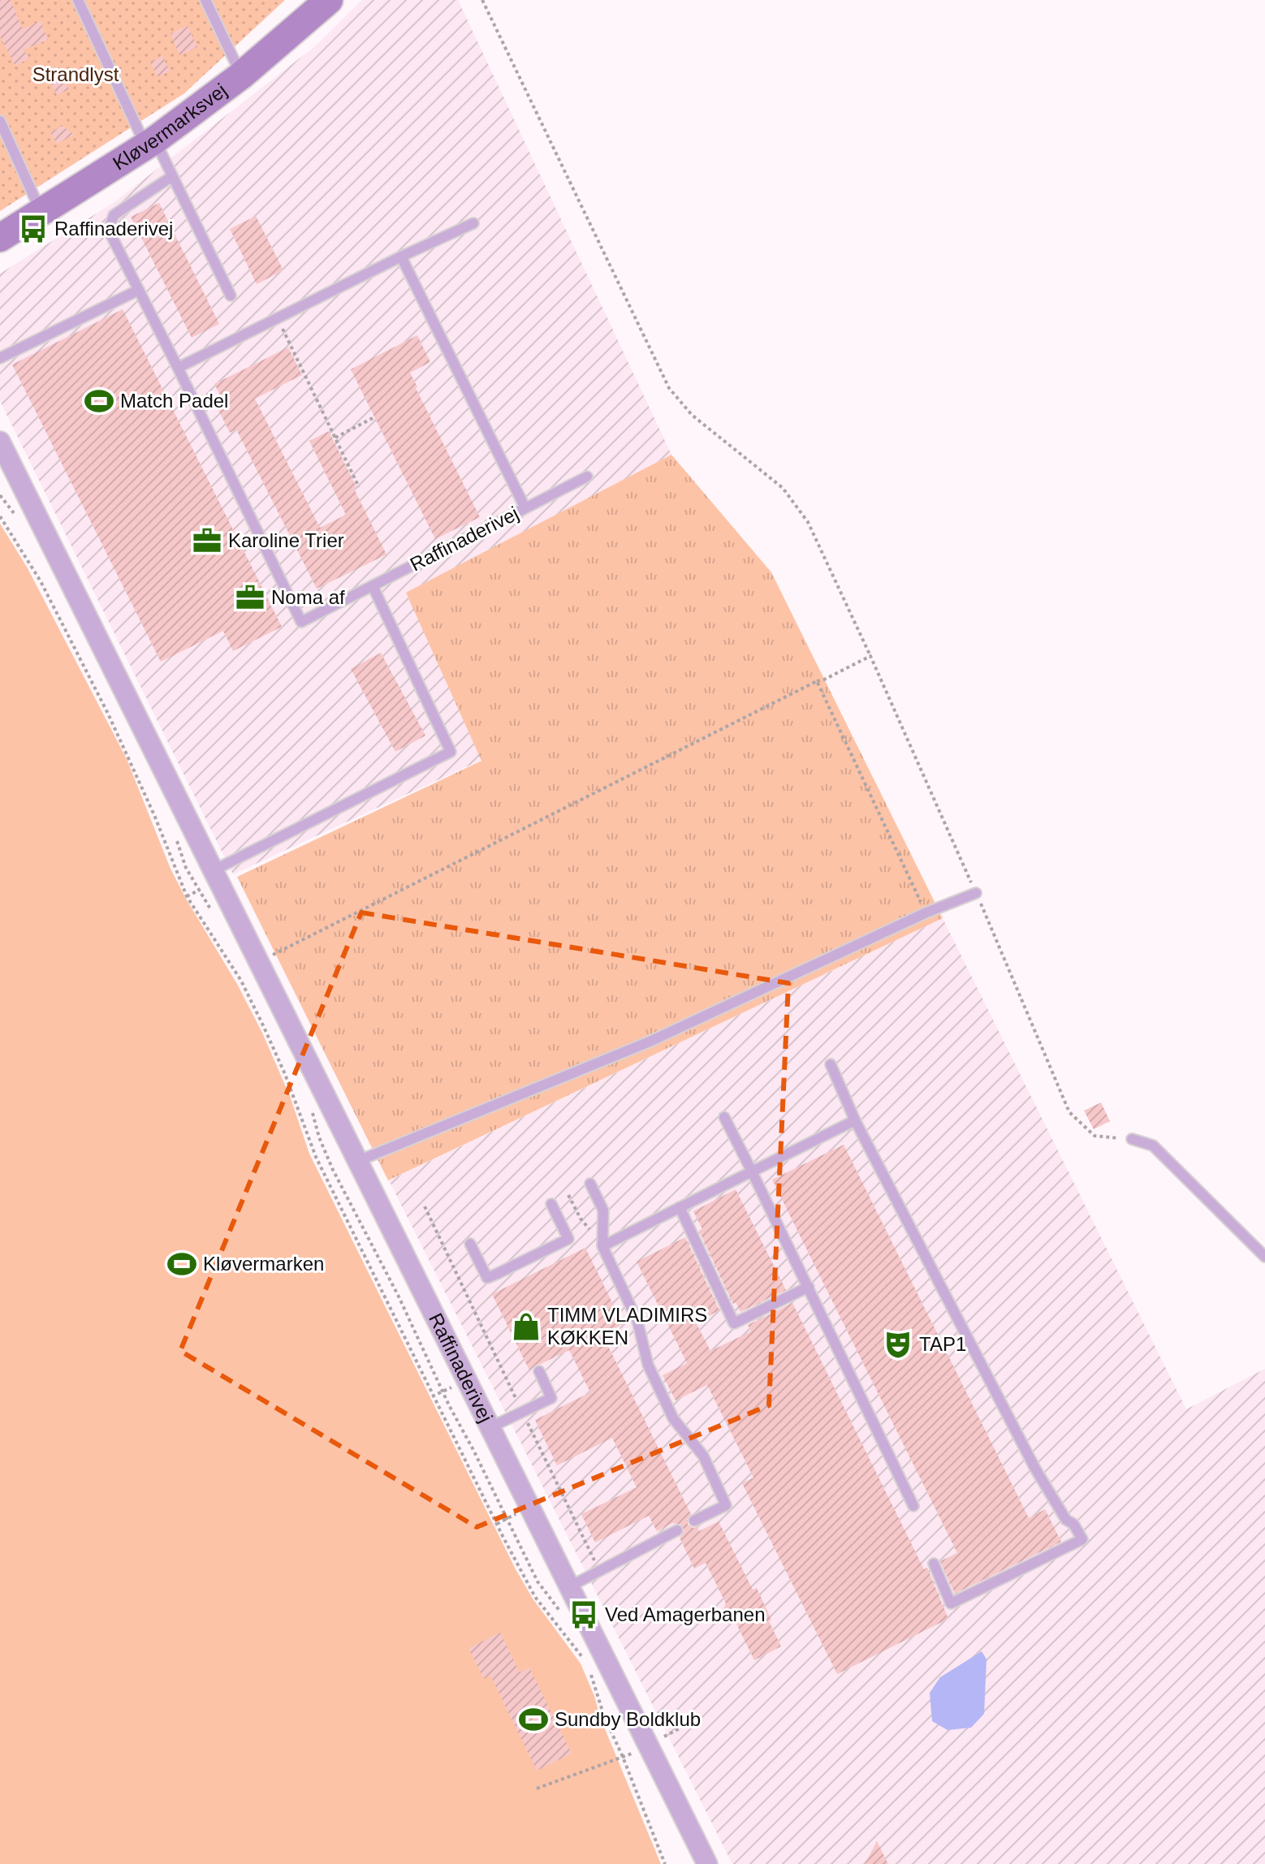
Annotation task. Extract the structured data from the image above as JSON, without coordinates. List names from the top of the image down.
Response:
{
  "streets": {
    "street": ["Kløvermarksvej", "Raffinaderivej"]
  },
  "parks": ["Strandlyst"],
  "places": {
    "bus stop": ["Raffinaderivej", "Ved Amagerbanen"],
    "sports": ["Match Padel", "Kløvermarken", "Sundby Boldklub"],
    "office": ["Karoline Trier", "Noma af"],
    "shop": ["TIMM VLADIMIRS KØKKEN"],
    "theatre": ["TAP1"]
  }
}
